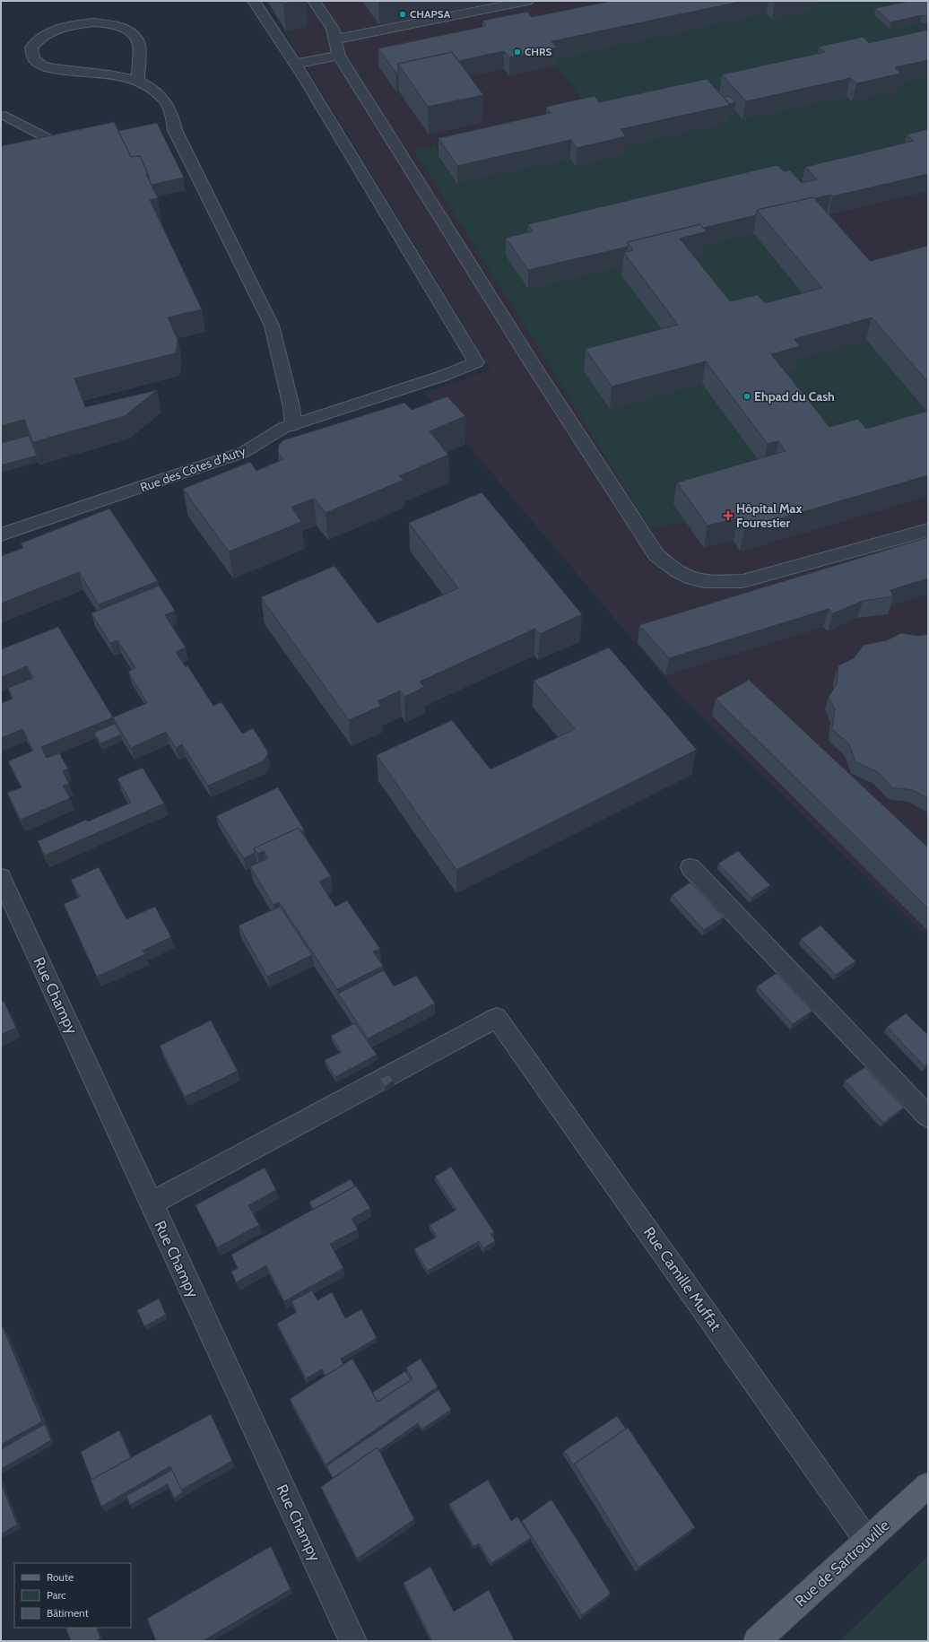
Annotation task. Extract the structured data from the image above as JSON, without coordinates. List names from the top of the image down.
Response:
{
  "streets": {
    "main road": ["Rue de Sartrouville"],
    "street": ["Rue des Côtes d'Auty", "Rue Champy", "Rue Camille Muffat"]
  },
  "crossings": [
    ["Rue Champy", "Rue Camille Muffat"],
    ["Rue Camille Muffat", "Rue de Sartrouville"]
  ],
  "places": {
    "other": ["CHAPSA", "CHRS", "Ehpad du Cash"],
    "health": ["Hôpital Max Fourestier"]
  },
  "legend": ["Route", "Parc", "Bâtiment"]
}
